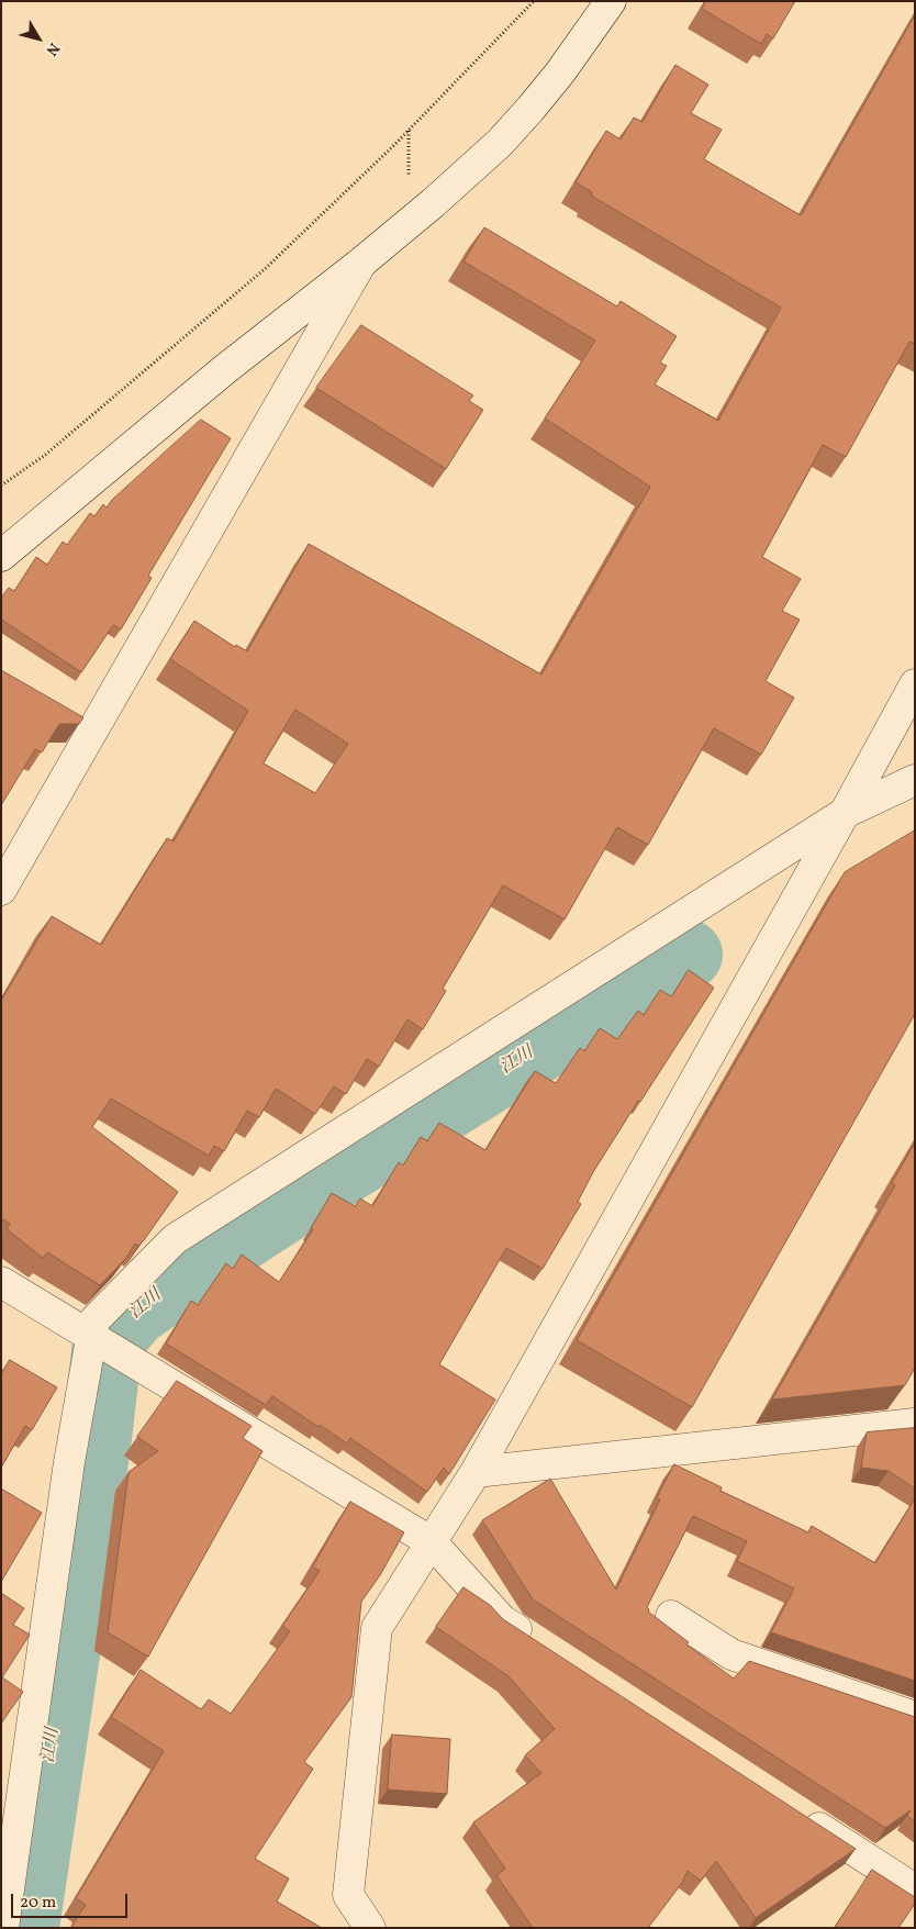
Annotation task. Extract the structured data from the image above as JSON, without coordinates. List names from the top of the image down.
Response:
{
  "water": ["江川"],
  "scale_bar": "20 m",
  "north": "bottom right"
}
